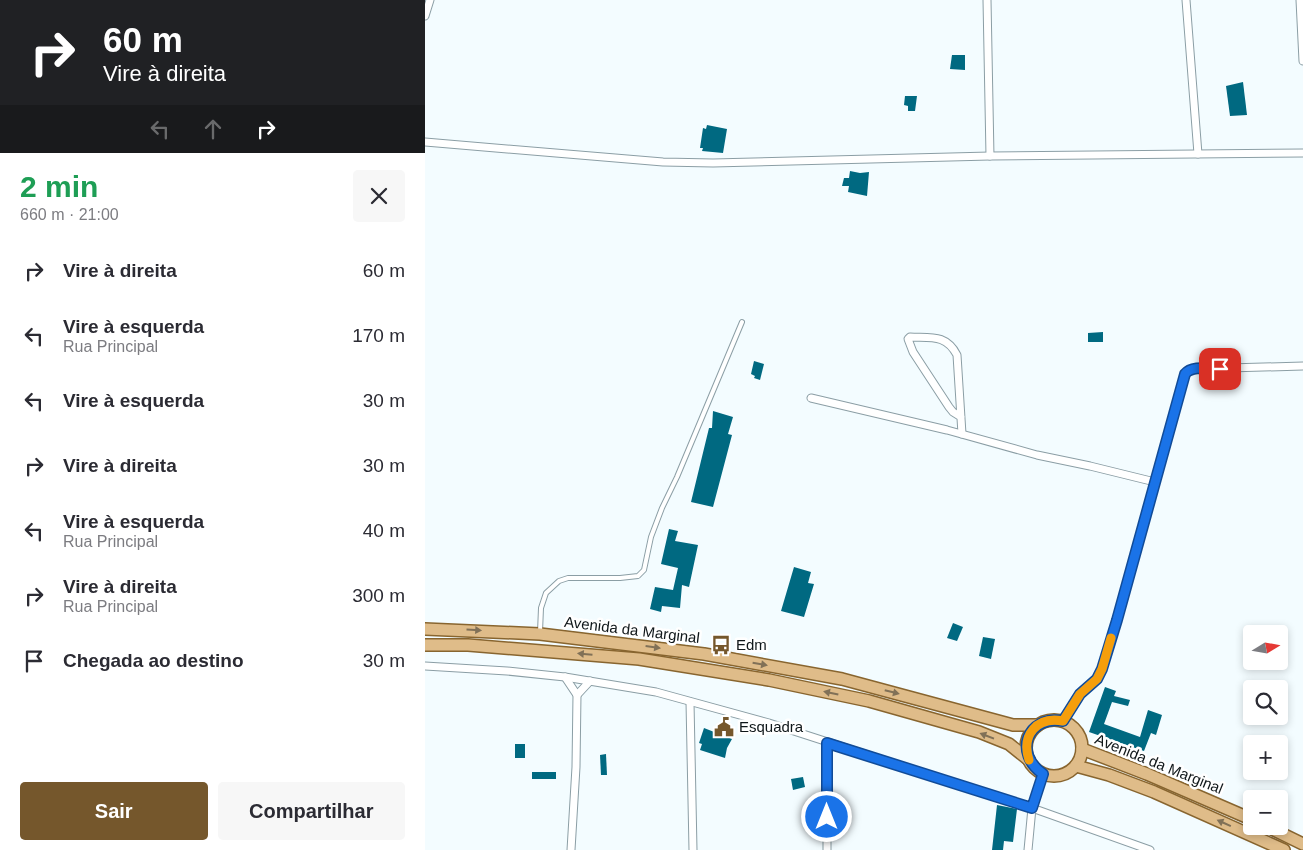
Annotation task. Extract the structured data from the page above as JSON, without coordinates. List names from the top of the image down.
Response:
{
  "streets": {
    "main road": ["Avenida da Marginal"]
  },
  "places": {
    "bus stop": ["Edm"],
    "public building": ["Esquadra"]
  },
  "north": "right",
  "page": {
    "turn": ["60 m", "Vire à direita"],
    "heading": ["2 min", "660 m · 21:00"],
    "list": [
      {
        "name": "Vire à direita",
        "value": "60 m"
      },
      {
        "name": "Vire à esquerda",
        "note": "Rua Principal",
        "value": "170 m"
      },
      {
        "name": "Vire à esquerda",
        "value": "30 m"
      },
      {
        "name": "Vire à direita",
        "value": "30 m"
      },
      {
        "name": "Vire à esquerda",
        "note": "Rua Principal",
        "value": "40 m"
      },
      {
        "name": "Vire à direita",
        "note": "Rua Principal",
        "value": "300 m"
      },
      {
        "name": "Chegada ao destino",
        "value": "30 m"
      }
    ],
    "map_buttons": ["+", "−"],
    "buttons": ["Sair", "Compartilhar"]
  }
}
